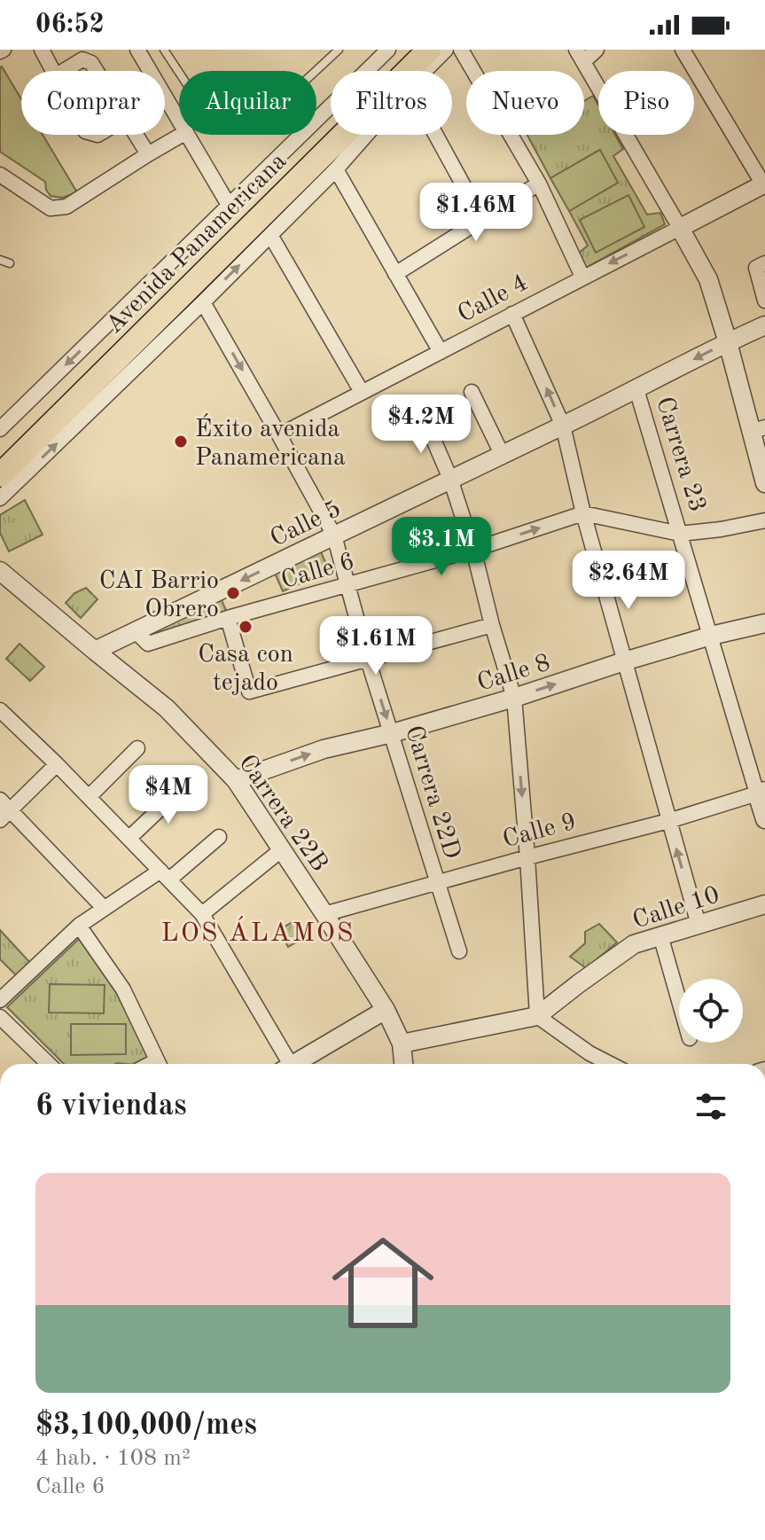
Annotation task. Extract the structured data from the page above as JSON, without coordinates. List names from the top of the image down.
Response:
{
  "streets": {
    "main road": ["Avenida Panamericana"],
    "street": [
      "Calle 4",
      "Carrera 23",
      "Calle 5",
      "Calle 6",
      "Calle 8",
      "Carrera 22D",
      "Carrera 22B",
      "Calle 9",
      "Calle 10"
    ]
  },
  "crossings": [
    ["Calle 4", "Carrera 22D"],
    ["Carrera 23", "Calle 5"],
    ["Carrera 23", "Calle 8"],
    ["Carrera 23", "Calle 9"],
    ["Calle 5", "Calle 6"],
    ["Calle 5", "Carrera 22D"],
    ["Calle 5", "Carrera 22B"],
    ["Calle 6", "Carrera 22D"],
    ["Calle 8", "Carrera 22D"],
    ["Calle 8", "Carrera 22B"],
    ["Carrera 22D", "Calle 9"],
    ["Carrera 22B", "Calle 9"],
    ["Carrera 22B", "Calle 10"]
  ],
  "one_way": ["Calle 5", "Calle 8"],
  "districts": ["LOS ÁLAMOS"],
  "places": ["Éxito avenida Panamericana", "CAI Barrio Obrero", "Casa con tejado"],
  "page": {
    "status": "06:52",
    "chip": [
      "Comprar",
      "Alquilar",
      "Filtros",
      "Nuevo",
      "Piso"
    ],
    "price": [
      "$1.46M",
      "$4.2M",
      "$3.1M",
      "$2.64M",
      "$1.61M",
      "$4M"
    ],
    "heading": "6 viviendas",
    "list": [
      {
        "name": "$3,100,000/mes",
        "note": "4 hab. · 108 m² · Calle 6"
      }
    ]
  }
}
